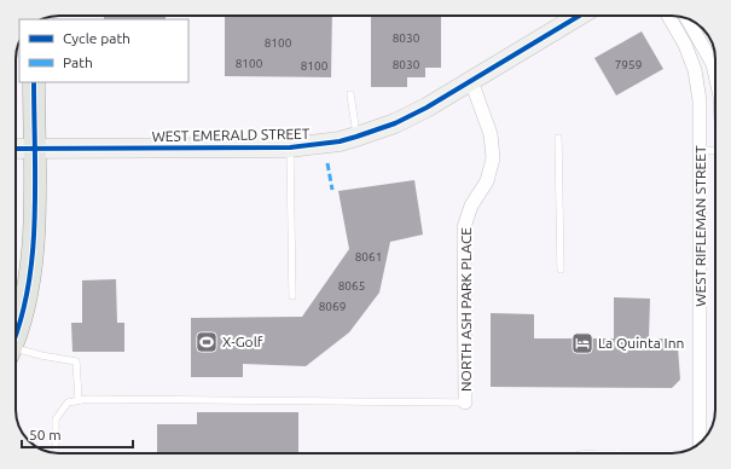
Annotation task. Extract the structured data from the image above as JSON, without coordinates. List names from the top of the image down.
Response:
{
  "streets": {
    "main road": ["WEST EMERALD STREET"],
    "street": ["WEST RIFLEMAN STREET", "NORTH ASH PARK PLACE"]
  },
  "crossings": [
    ["WEST EMERALD STREET", "NORTH ASH PARK PLACE"]
  ],
  "places": {
    "sports": ["X-Golf"],
    "hotel": ["La Quinta Inn"]
  },
  "house_numbers": [
    "8030",
    "8100",
    "8100",
    "8030",
    "7959",
    "8100",
    "8061",
    "8065",
    "8069"
  ],
  "legend": ["Cycle path", "Path"],
  "scale_bar": "50 m"
}
